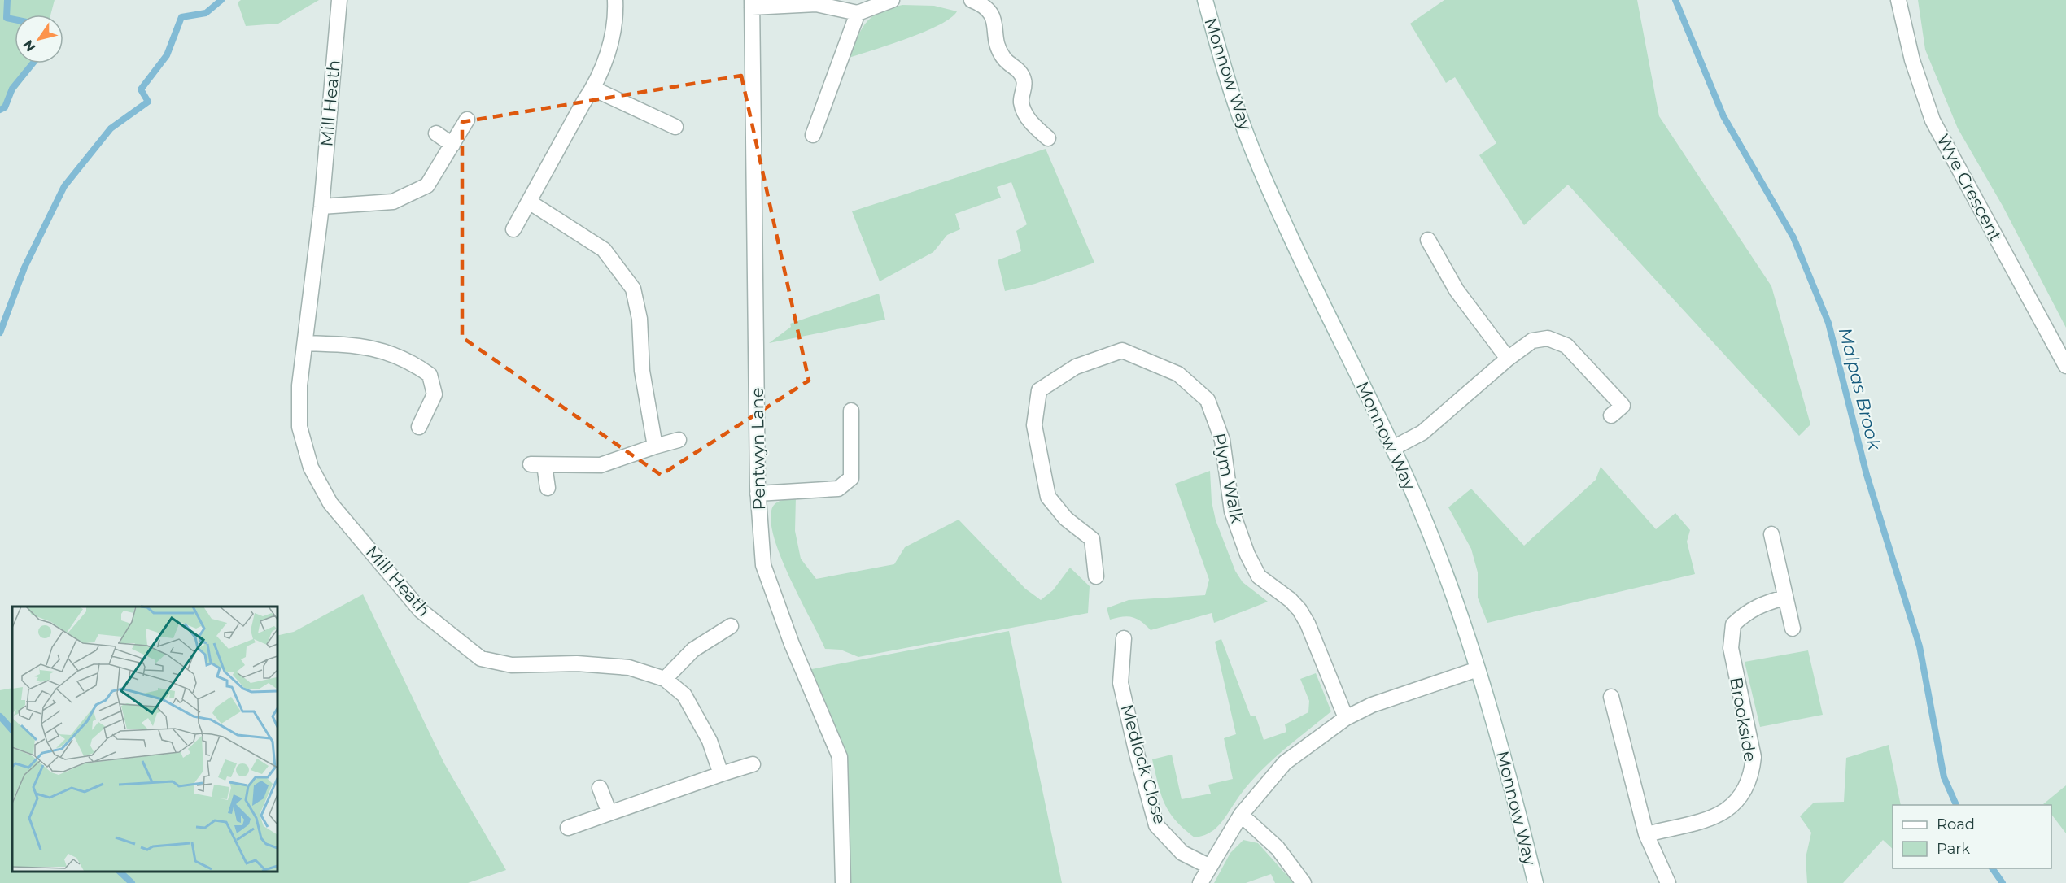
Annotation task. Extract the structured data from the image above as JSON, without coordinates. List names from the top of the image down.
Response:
{
  "streets": {
    "street": [
      "Monnow Way",
      "Mill Heath",
      "Wye Crescent",
      "Pentwyn Lane",
      "Plym Walk",
      "Brookside",
      "Medlock Close"
    ]
  },
  "water": ["Malpas Brook"],
  "legend": ["Road", "Park"],
  "north": "bottom left"
}
